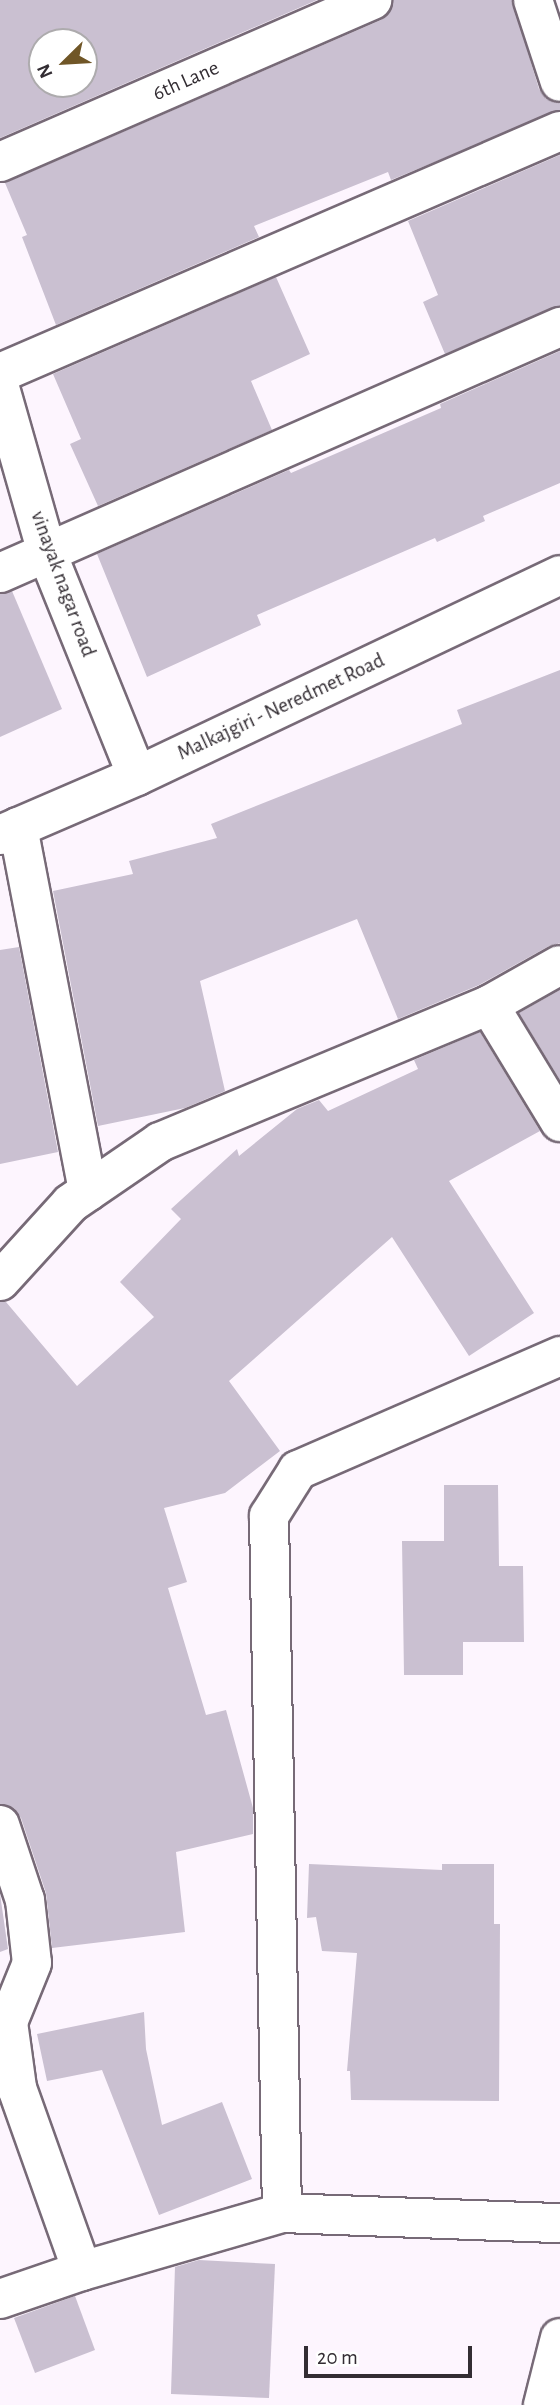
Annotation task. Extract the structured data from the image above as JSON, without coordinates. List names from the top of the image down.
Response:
{
  "streets": {
    "street": ["6th Lane", "vinayak nagar road", "Malkajgiri - Neredmet Road"]
  },
  "crossings": [
    ["vinayak nagar road", "Malkajgiri - Neredmet Road"]
  ],
  "scale_bar": "20 m",
  "north": "bottom left"
}
